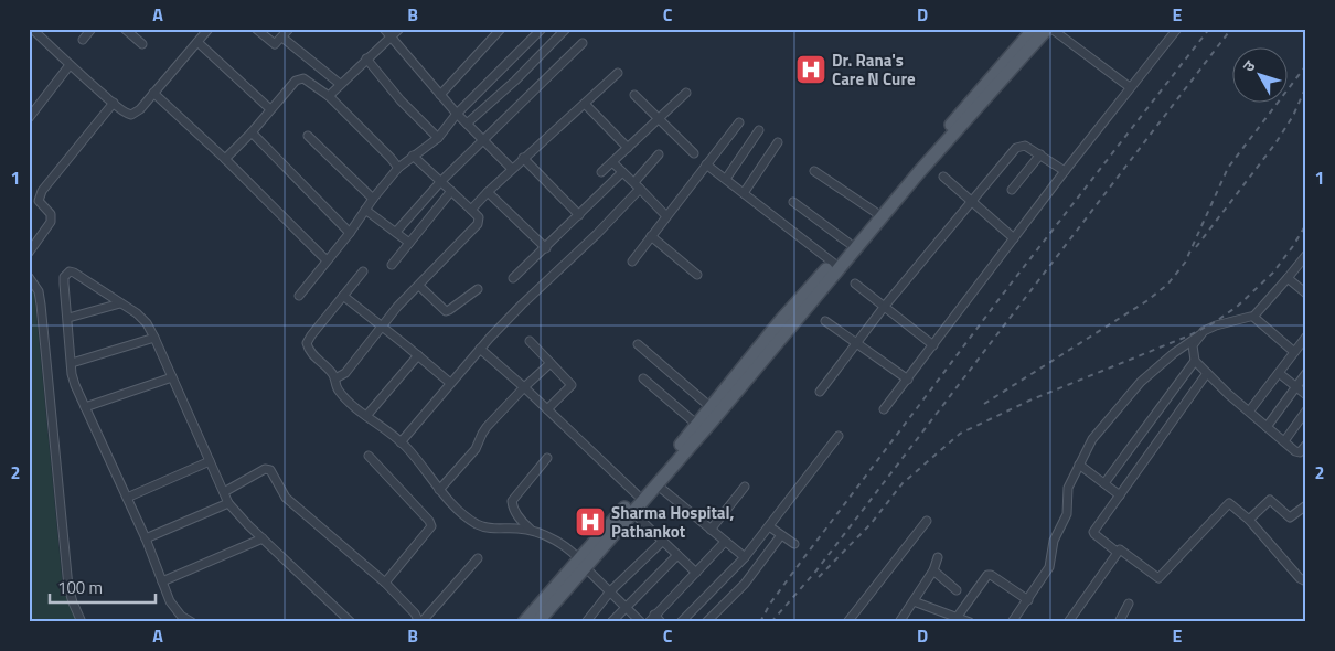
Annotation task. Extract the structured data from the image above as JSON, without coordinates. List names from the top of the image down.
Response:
{
  "places": {
    "hospital": ["Dr. Rana's Care N Cure", "Sharma Hospital, Pathankot"]
  },
  "scale_bar": "100 m",
  "north": "top left",
  "grid": {
    "columns": [
      "A",
      "B",
      "C",
      "D",
      "E"
    ],
    "rows": ["1", "2"]
  }
}
